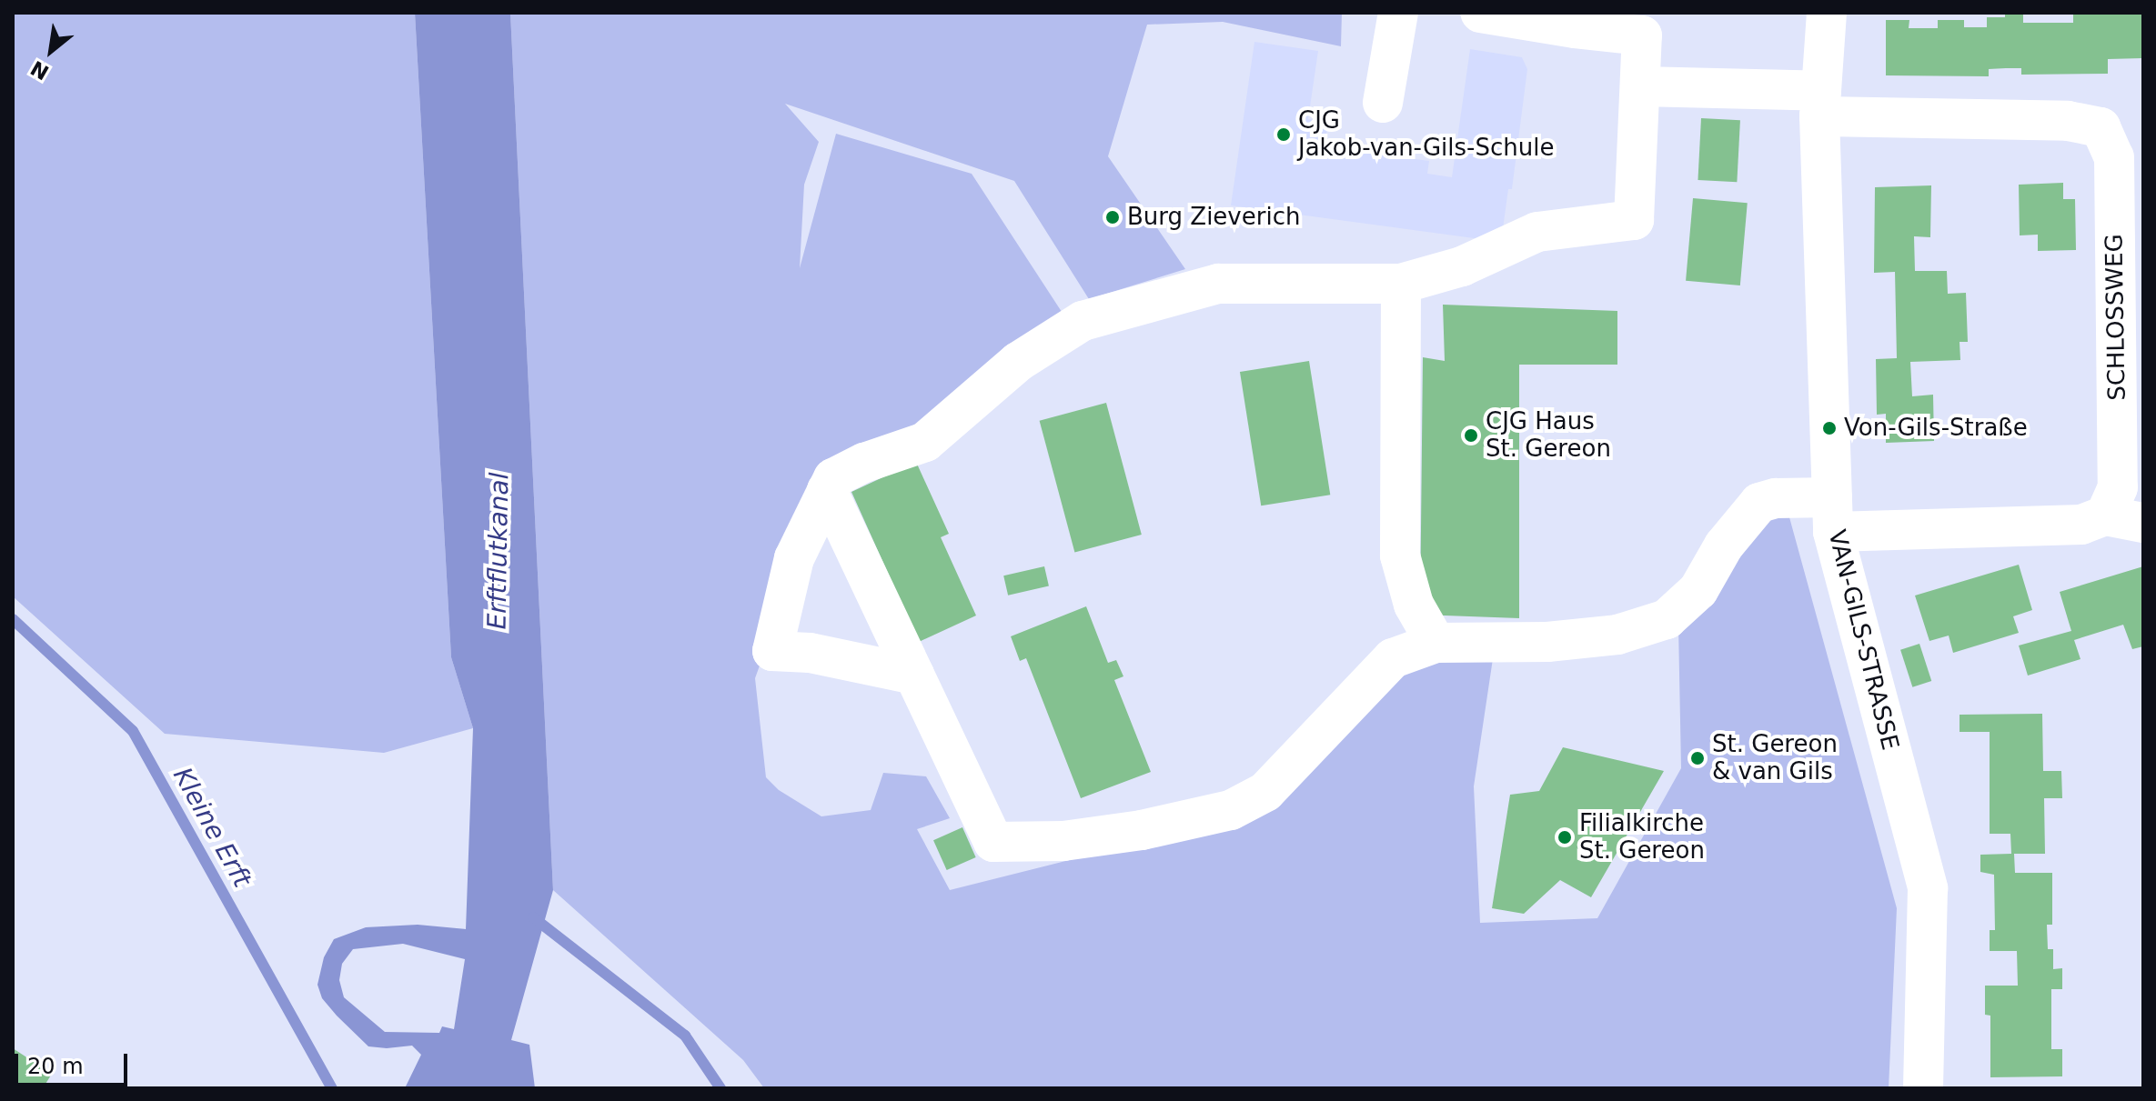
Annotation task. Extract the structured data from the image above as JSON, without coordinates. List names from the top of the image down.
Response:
{
  "streets": {
    "street": ["SCHLOSSWEG", "VAN-GILS-STRASSE"]
  },
  "crossings": [
    ["SCHLOSSWEG", "VAN-GILS-STRASSE"]
  ],
  "water": ["Erftflutkanal", "Kleine Erft"],
  "places": [
    "CJG Jakob-van-Gils-Schule",
    "Burg Zieverich",
    "Von-Gils-Straße",
    "CJG Haus St. Gereon",
    "St. Gereon & van Gils",
    "Filialkirche St. Gereon"
  ],
  "scale_bar": "20 m",
  "north": "bottom left"
}
